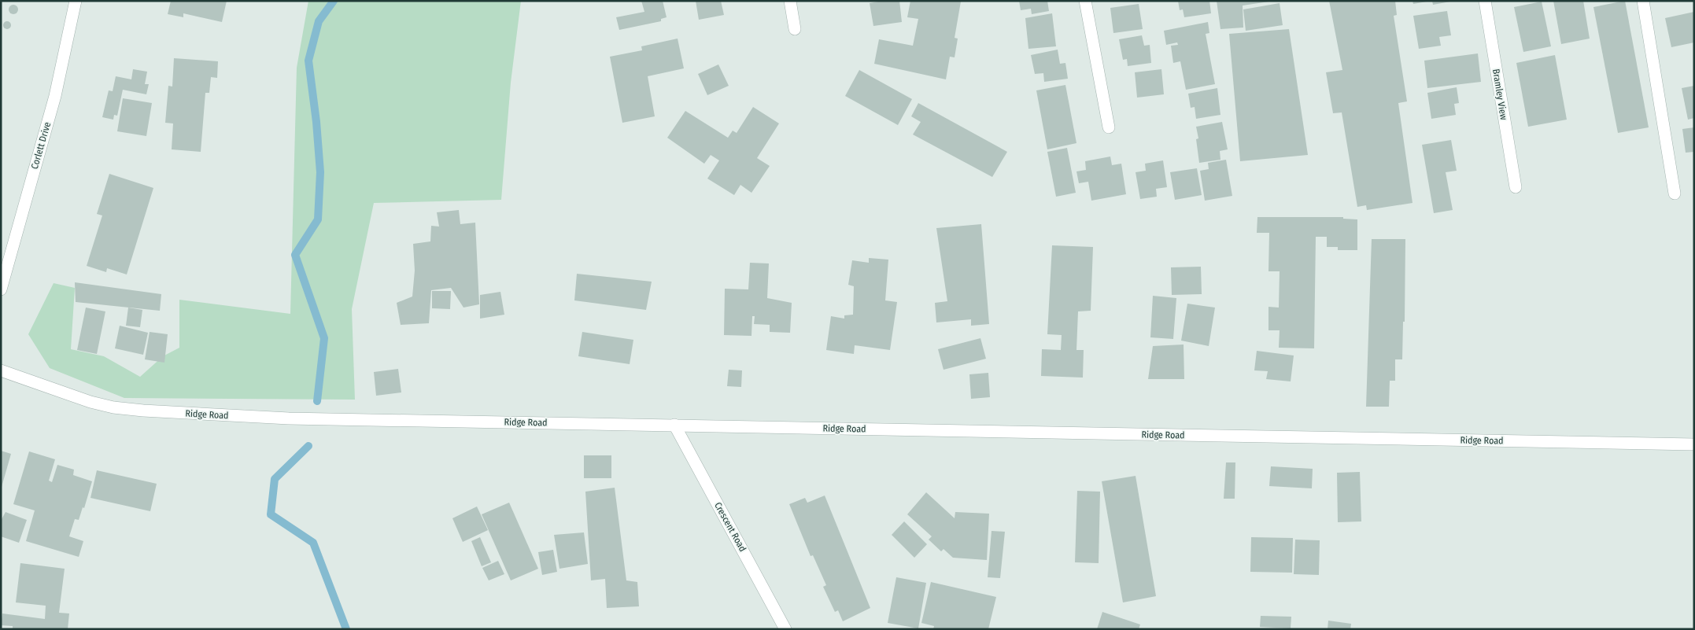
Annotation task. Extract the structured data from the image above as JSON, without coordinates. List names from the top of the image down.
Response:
{
  "streets": {
    "street": [
      "Bramley View",
      "Corlett Drive",
      "Ridge Road",
      "Crescent Road"
    ]
  },
  "crossings": [
    ["Ridge Road", "Crescent Road"]
  ]
}
